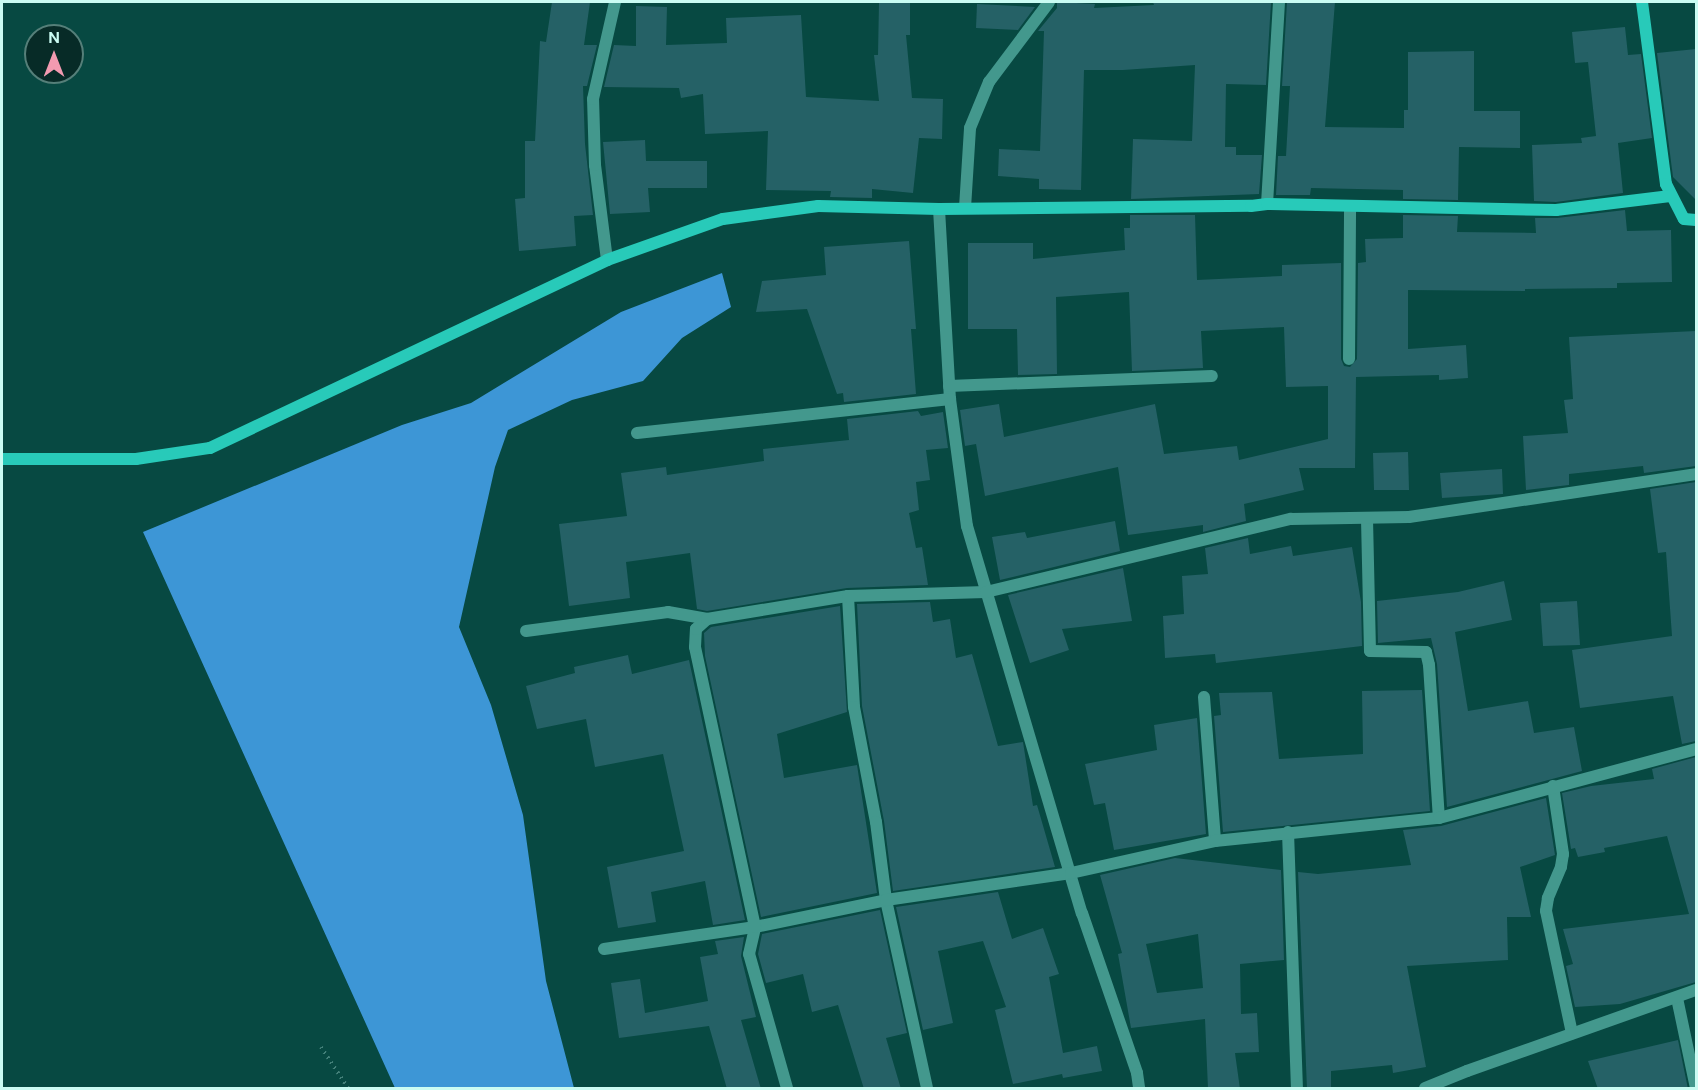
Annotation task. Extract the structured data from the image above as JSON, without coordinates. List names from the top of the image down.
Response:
{
  "north": "top"
}
